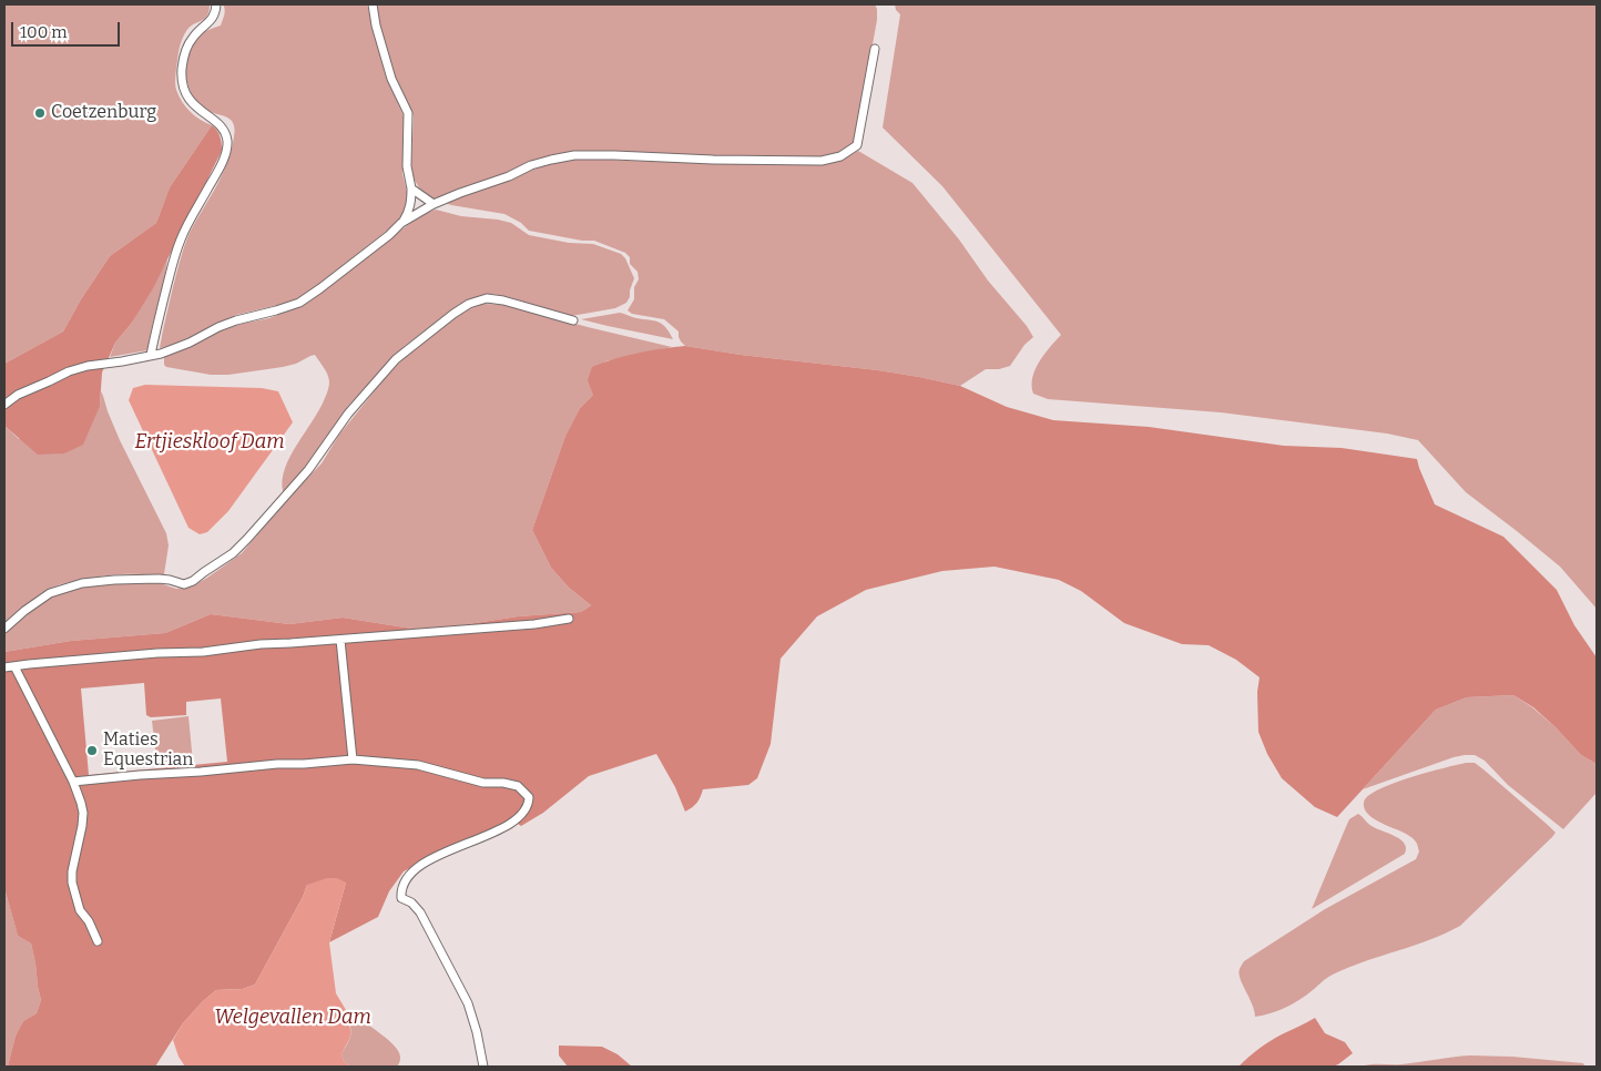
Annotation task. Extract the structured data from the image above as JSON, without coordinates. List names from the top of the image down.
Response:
{
  "water": ["Ertjieskloof Dam", "Welgevallen Dam"],
  "places": ["Coetzenburg", "Maties Equestrian"],
  "scale_bar": "100 m"
}
